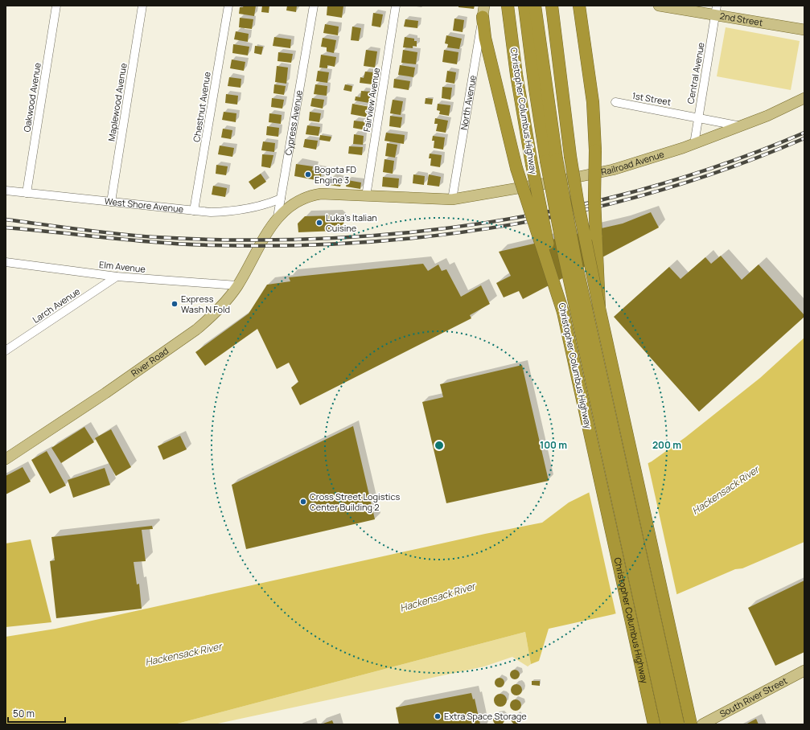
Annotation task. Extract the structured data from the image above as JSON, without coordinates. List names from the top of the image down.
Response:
{
  "streets": {
    "highway": ["Christopher Columbus Highway"],
    "main road": [
      "2nd Street",
      "Cypress Avenue",
      "Railroad Avenue",
      "River Road",
      "South River Street"
    ],
    "street": [
      "Central Avenue",
      "Oakwood Avenue",
      "1st Street",
      "Fairview Avenue",
      "Maplewood Avenue",
      "North Avenue",
      "Chestnut Avenue",
      "West Shore Avenue",
      "Elm Avenue",
      "Larch Avenue"
    ]
  },
  "crossings": [
    ["2nd Street", "Central Avenue"],
    ["Central Avenue", "1st Street"],
    ["Central Avenue", "Railroad Avenue"],
    ["Oakwood Avenue", "West Shore Avenue"],
    ["1st Street", "Railroad Avenue"],
    ["Maplewood Avenue", "West Shore Avenue"],
    ["North Avenue", "Railroad Avenue"],
    ["Chestnut Avenue", "West Shore Avenue"],
    ["Cypress Avenue", "West Shore Avenue"],
    ["Cypress Avenue", "River Road"],
    ["Elm Avenue", "Larch Avenue"],
    ["Elm Avenue", "River Road"]
  ],
  "water": ["Hackensack River"],
  "places": [
    "Bogota FD Engine 3",
    "Luka's Italian Cuisine",
    "Express Wash N Fold",
    "Cross Street Logistics Center Building 2",
    "Extra Space Storage"
  ],
  "scale_bar": "50 m",
  "rings": ["100 m", "200 m"]
}
